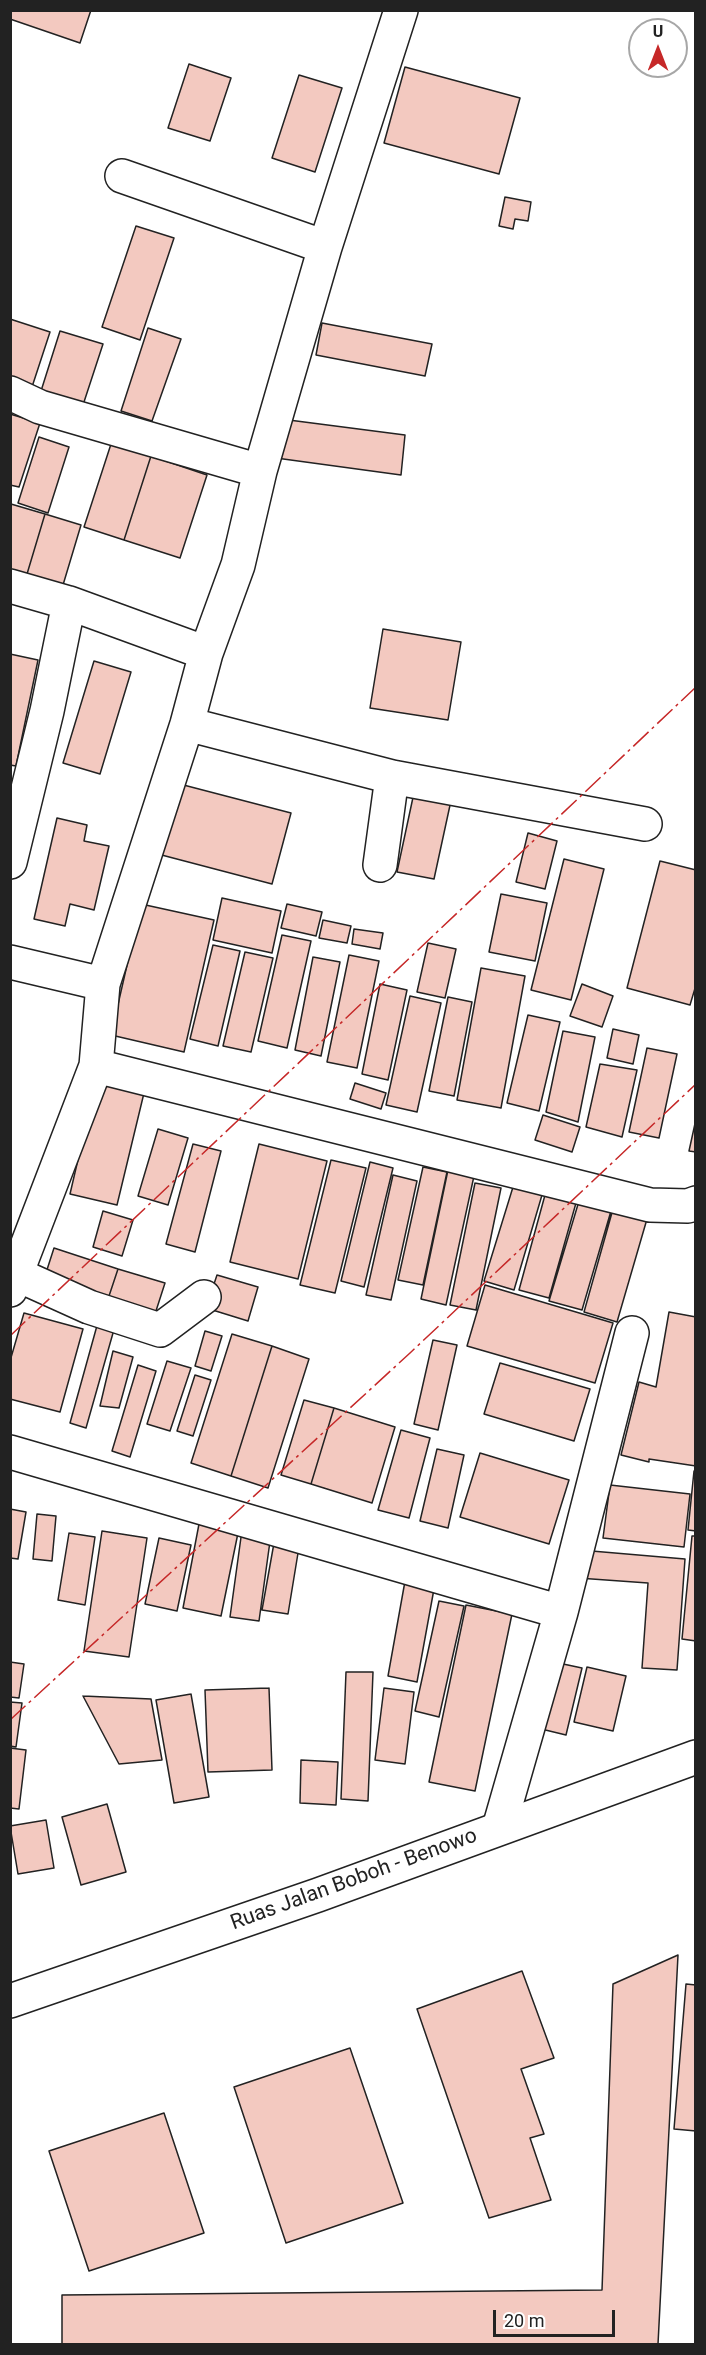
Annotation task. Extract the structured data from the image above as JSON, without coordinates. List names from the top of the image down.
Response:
{
  "streets": {
    "street": ["Ruas Jalan Boboh - Benowo"]
  },
  "scale_bar": "20 m",
  "north": "top"
}
